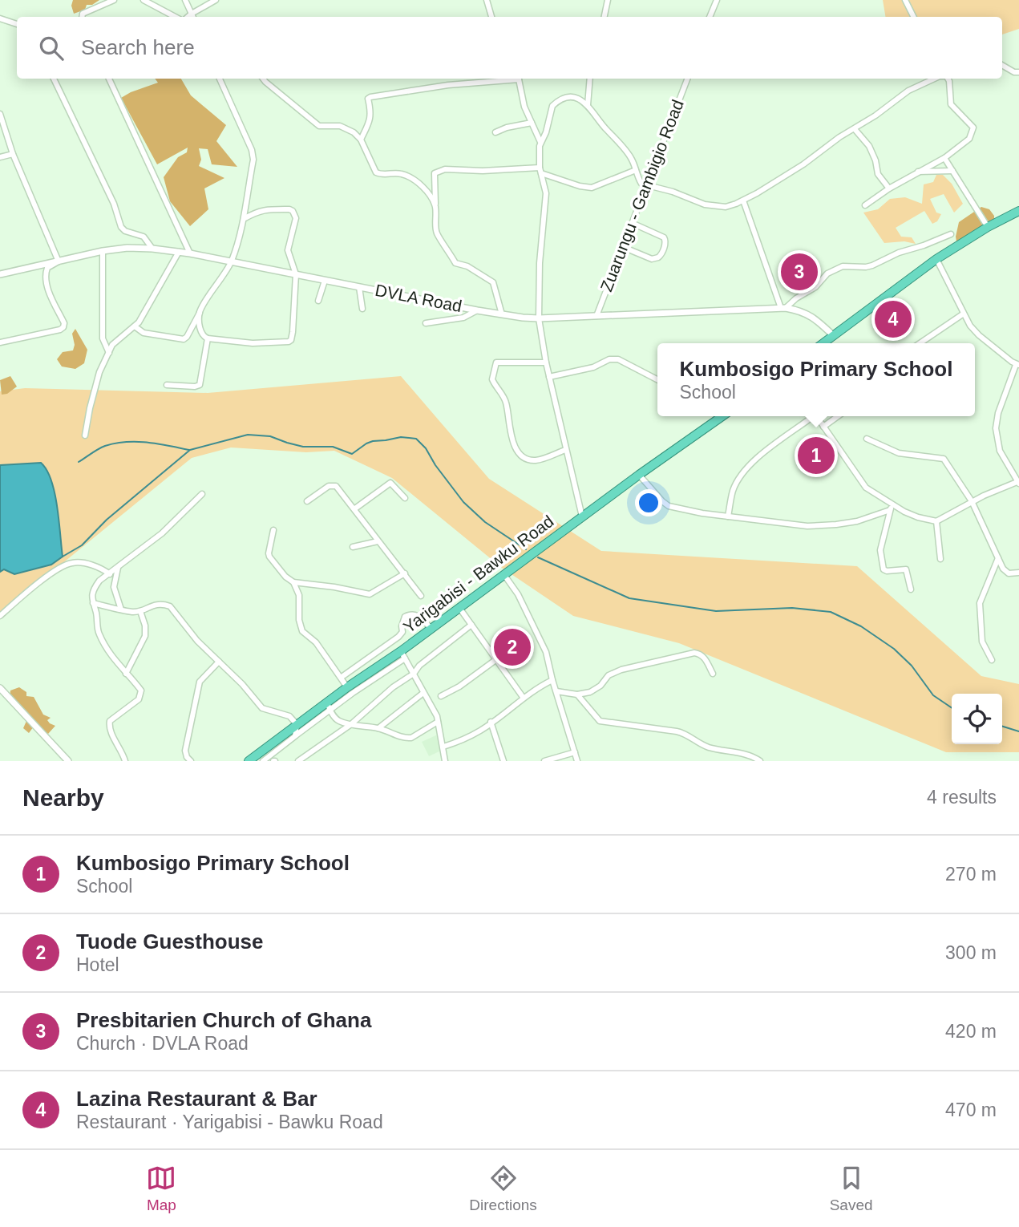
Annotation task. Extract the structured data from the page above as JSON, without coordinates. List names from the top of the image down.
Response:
{
  "streets": {
    "highway": ["Yarigabisi - Bawku Road"],
    "street": ["Zuarungu - Gambigio Road", "DVLA Road"]
  },
  "crossings": [
    ["Zuarungu - Gambigio Road", "DVLA Road"]
  ],
  "page": {
    "search": "Search here",
    "pins": [
      "3",
      "4",
      "1",
      "2"
    ],
    "popup": ["Kumbosigo Primary School", "School"],
    "heading": ["Nearby", "4 results"],
    "list": [
      {
        "mark": "1",
        "name": "Kumbosigo Primary School",
        "note": "School",
        "value": "270 m"
      },
      {
        "mark": "2",
        "name": "Tuode Guesthouse",
        "note": "Hotel",
        "value": "300 m"
      },
      {
        "mark": "3",
        "name": "Presbitarien Church of Ghana",
        "note": "Church · DVLA Road",
        "value": "420 m"
      },
      {
        "mark": "4",
        "name": "Lazina Restaurant & Bar",
        "note": "Restaurant · Yarigabisi - Bawku Road",
        "value": "470 m"
      }
    ],
    "nav": ["Map", "Directions", "Saved"]
  }
}
